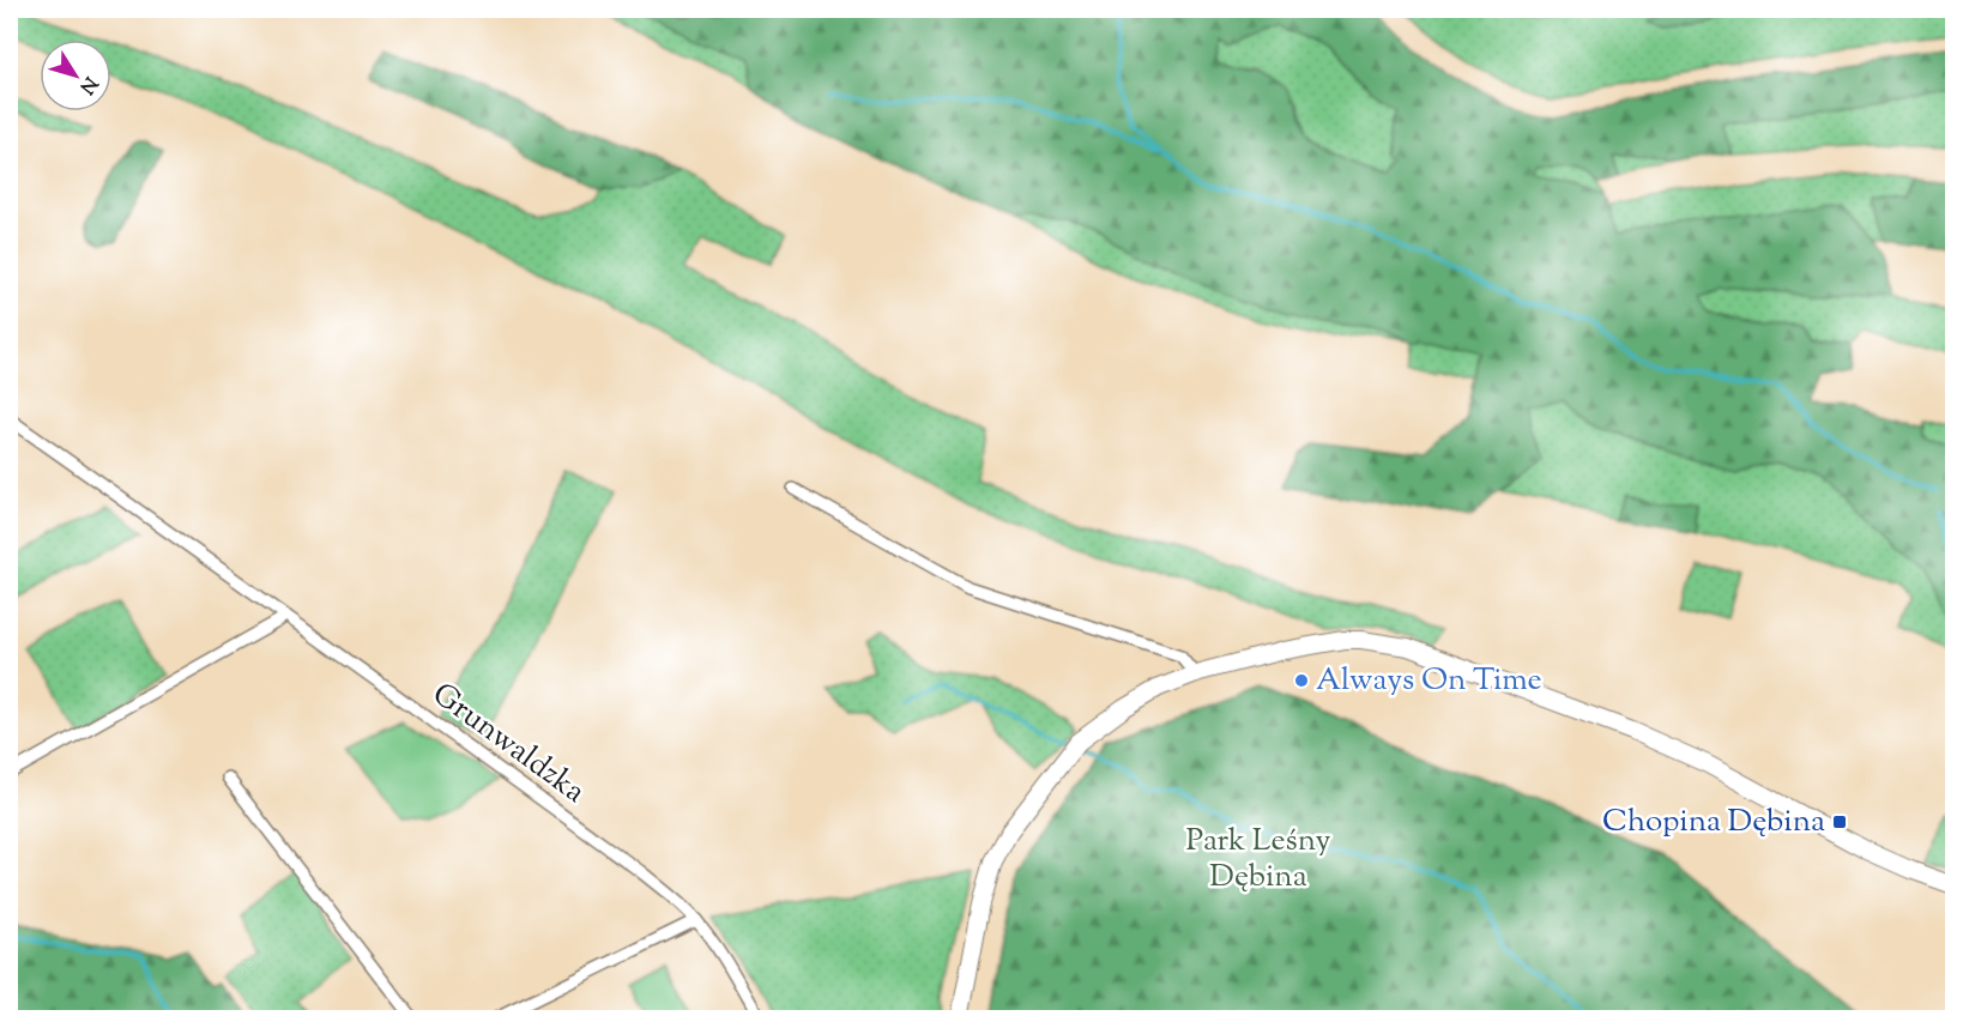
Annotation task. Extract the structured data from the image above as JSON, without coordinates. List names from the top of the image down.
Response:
{
  "streets": {
    "street": ["Grunwaldzka"]
  },
  "parks": ["Park Leśny Dębina"],
  "places": {
    "other": ["Always On Time"],
    "transit": ["Chopina Dębina"]
  },
  "north": "bottom right"
}
